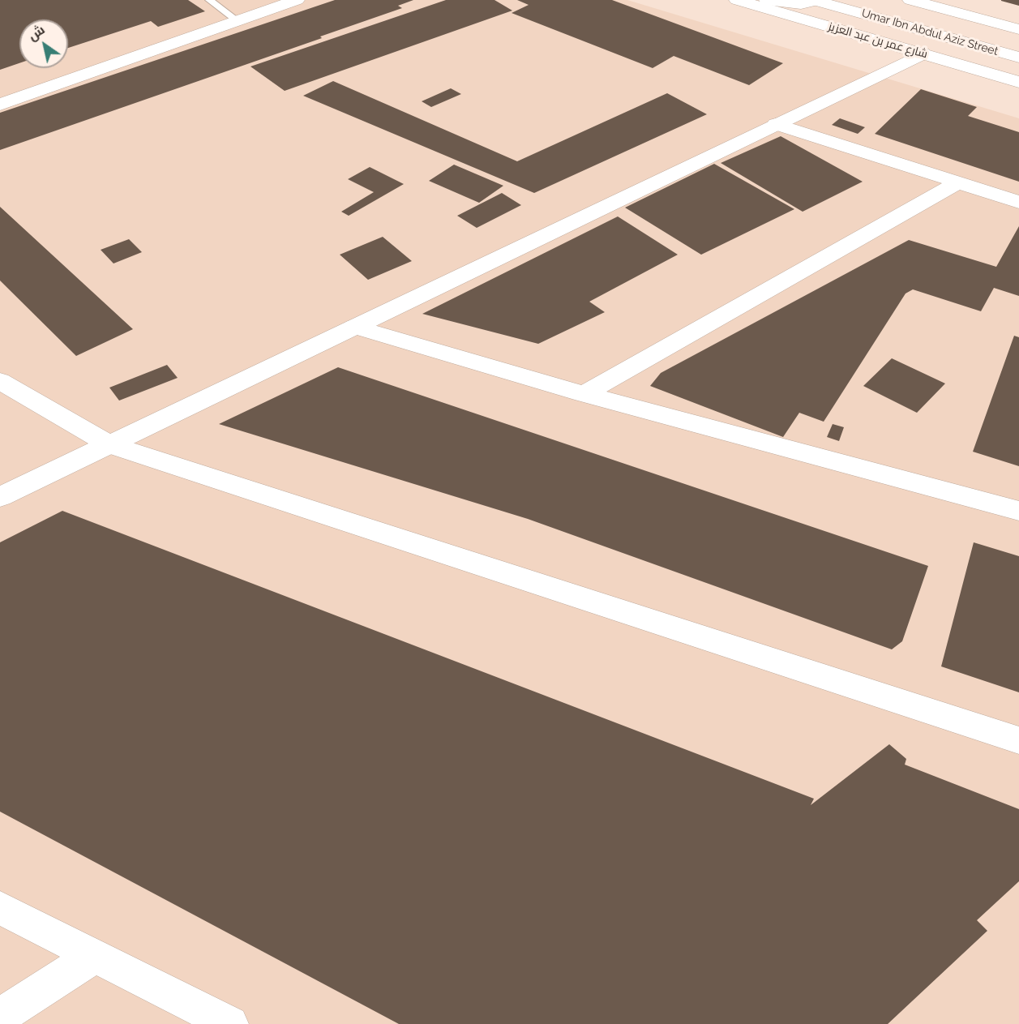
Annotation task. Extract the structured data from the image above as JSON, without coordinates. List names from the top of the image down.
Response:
{
  "streets": {
    "street": ["Umar Ibn Abdul Aziz Street", "شارع عمر بن عبد العزيز"]
  },
  "north": "top left"
}
